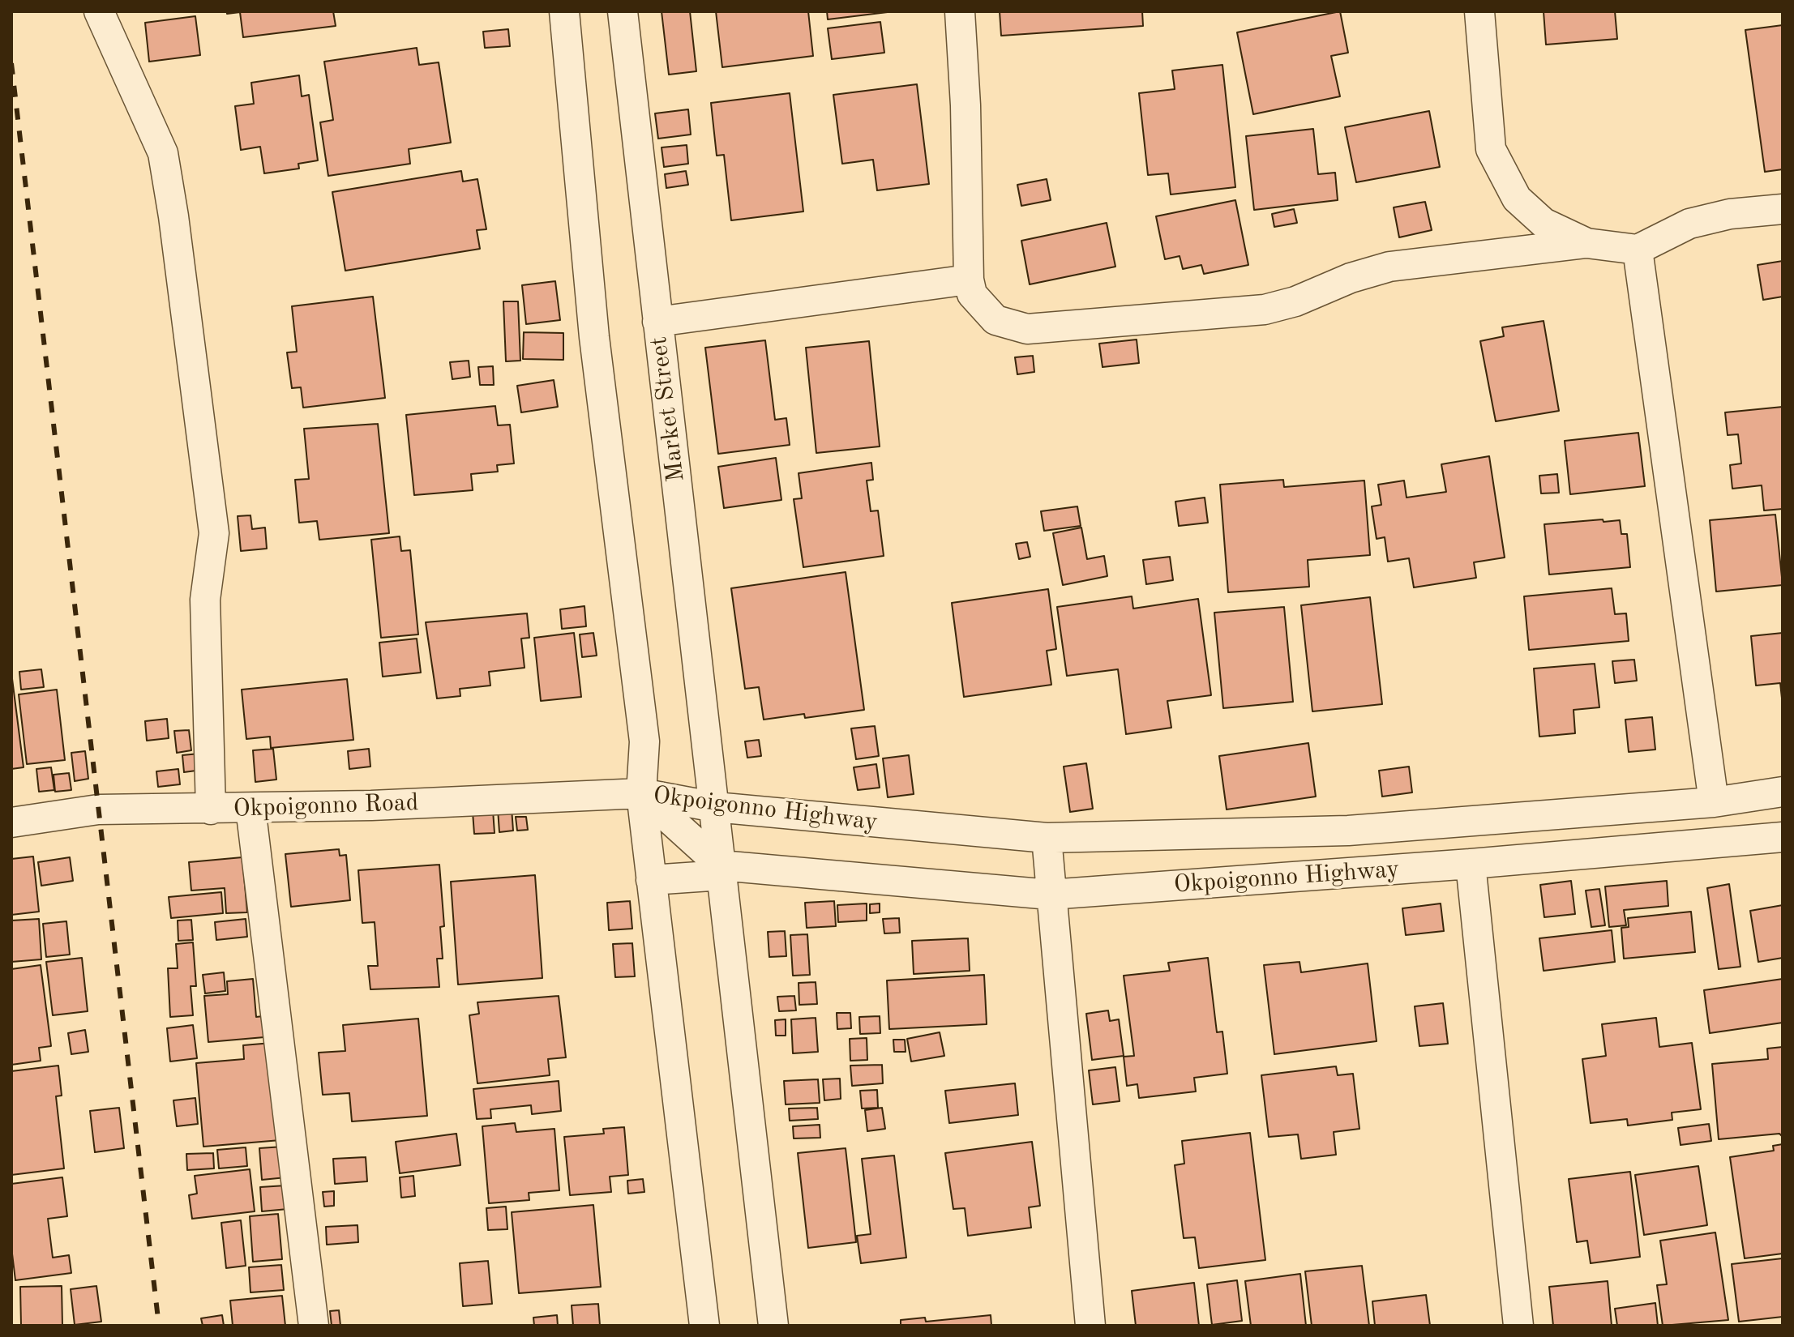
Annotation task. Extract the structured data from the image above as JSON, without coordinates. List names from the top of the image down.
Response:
{
  "streets": {
    "street": ["Market Street", "Okpoigonno Road", "Okpoigonno Highway"]
  },
  "crossings": [
    ["Market Street", "Okpoigonno Highway"],
    ["Okpoigonno Road", "Okpoigonno Highway"]
  ]
}
